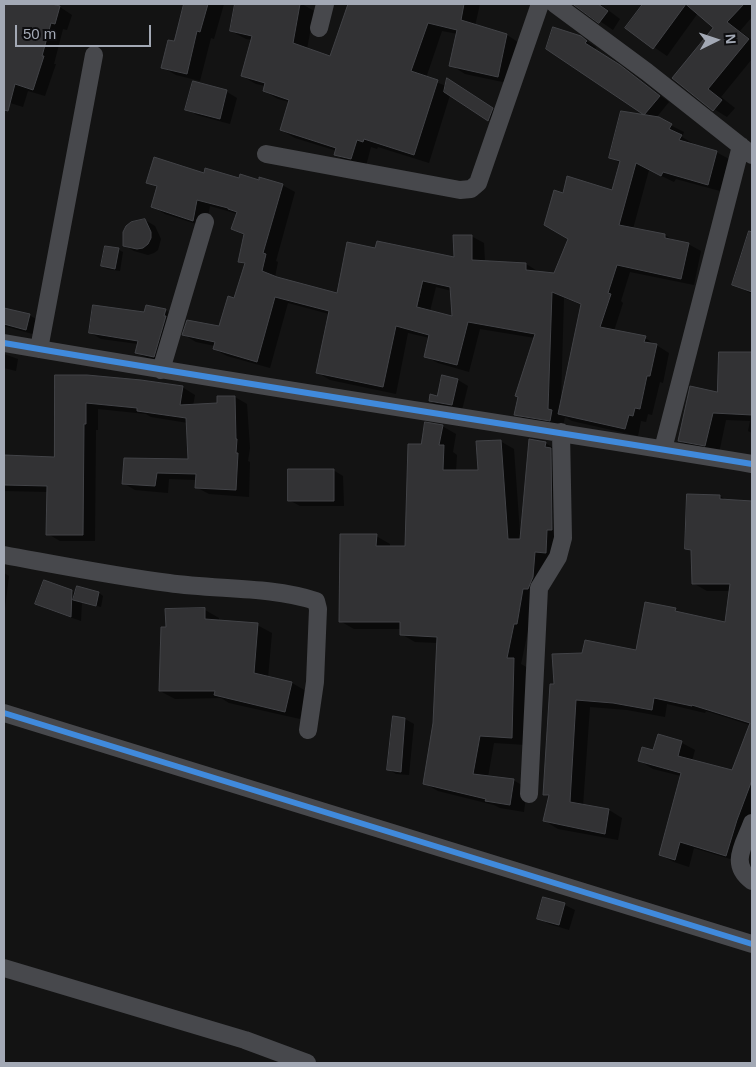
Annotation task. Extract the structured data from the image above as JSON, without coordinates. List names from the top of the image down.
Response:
{
  "scale_bar": "50 m",
  "north": "right"
}
